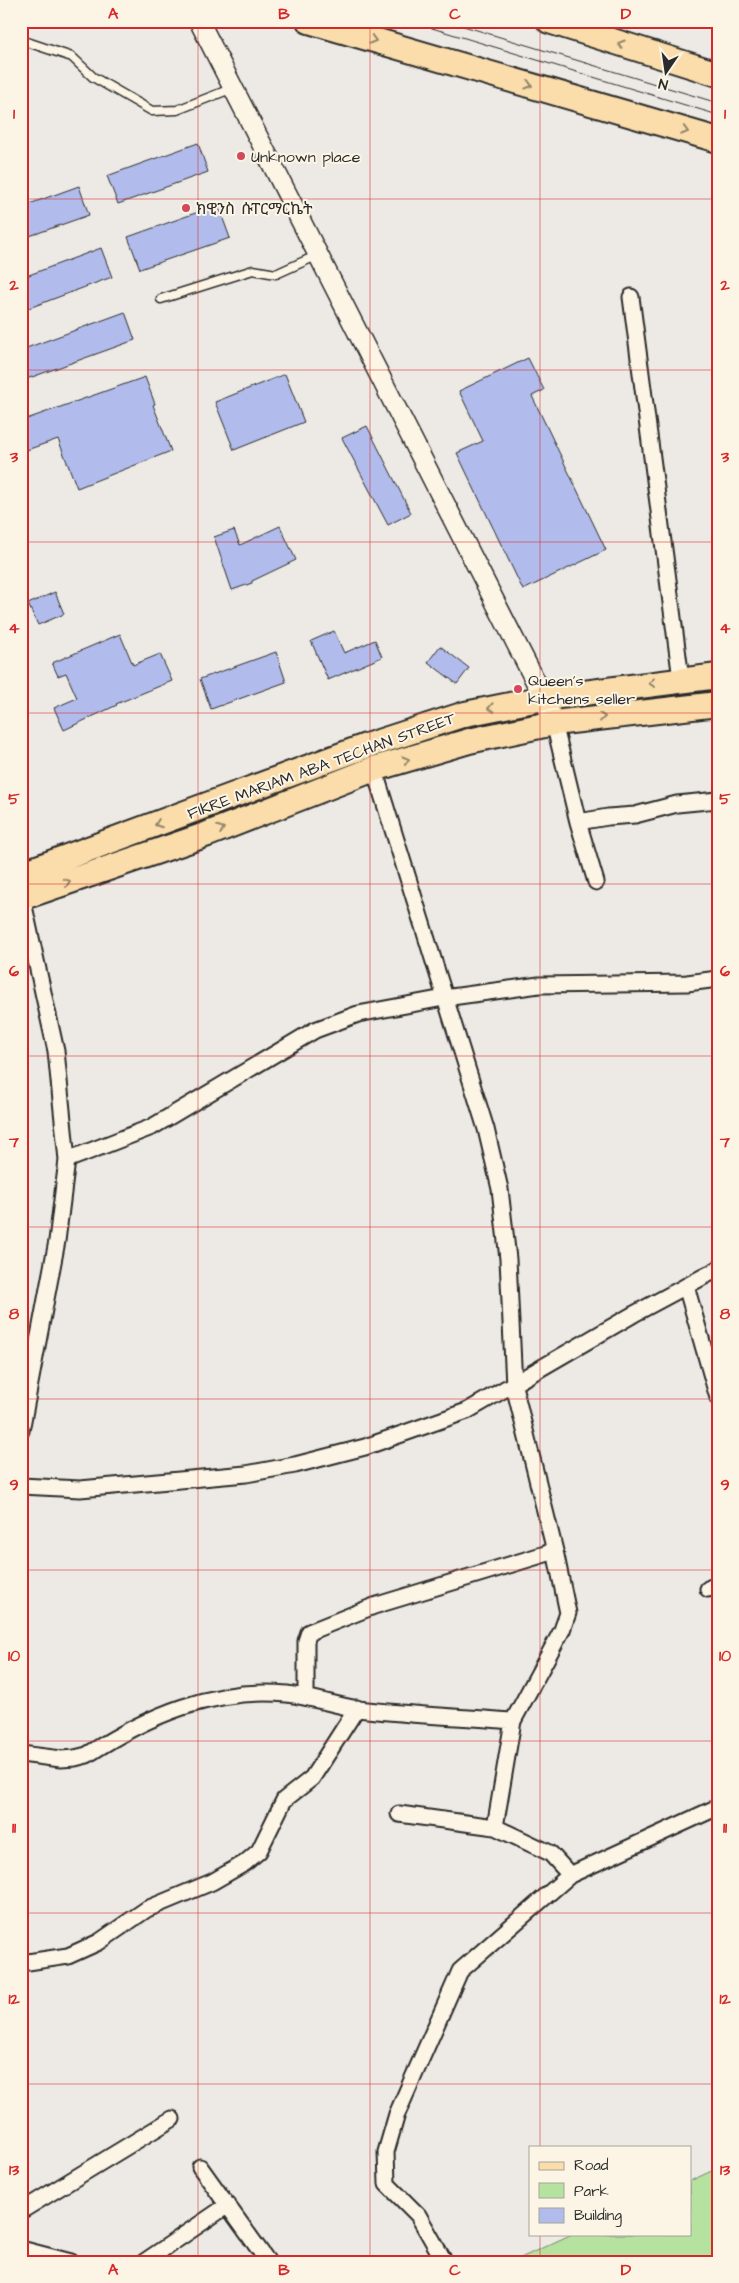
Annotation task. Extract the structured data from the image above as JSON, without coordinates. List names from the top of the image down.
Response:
{
  "streets": {
    "main road": ["FIKRE MARIAM ABA TECHAN STREET"]
  },
  "places": ["Unknown place", "ክዊንስ ሱፐርማርኬት", "Queen's kitchens seller"],
  "legend": ["Road", "Park", "Building"],
  "north": "bottom",
  "grid": {
    "columns": [
      "A",
      "B",
      "C",
      "D"
    ],
    "rows": [
      "1",
      "2",
      "3",
      "4",
      "5",
      "6",
      "7",
      "8",
      "9",
      "10",
      "11",
      "12",
      "13"
    ]
  }
}
